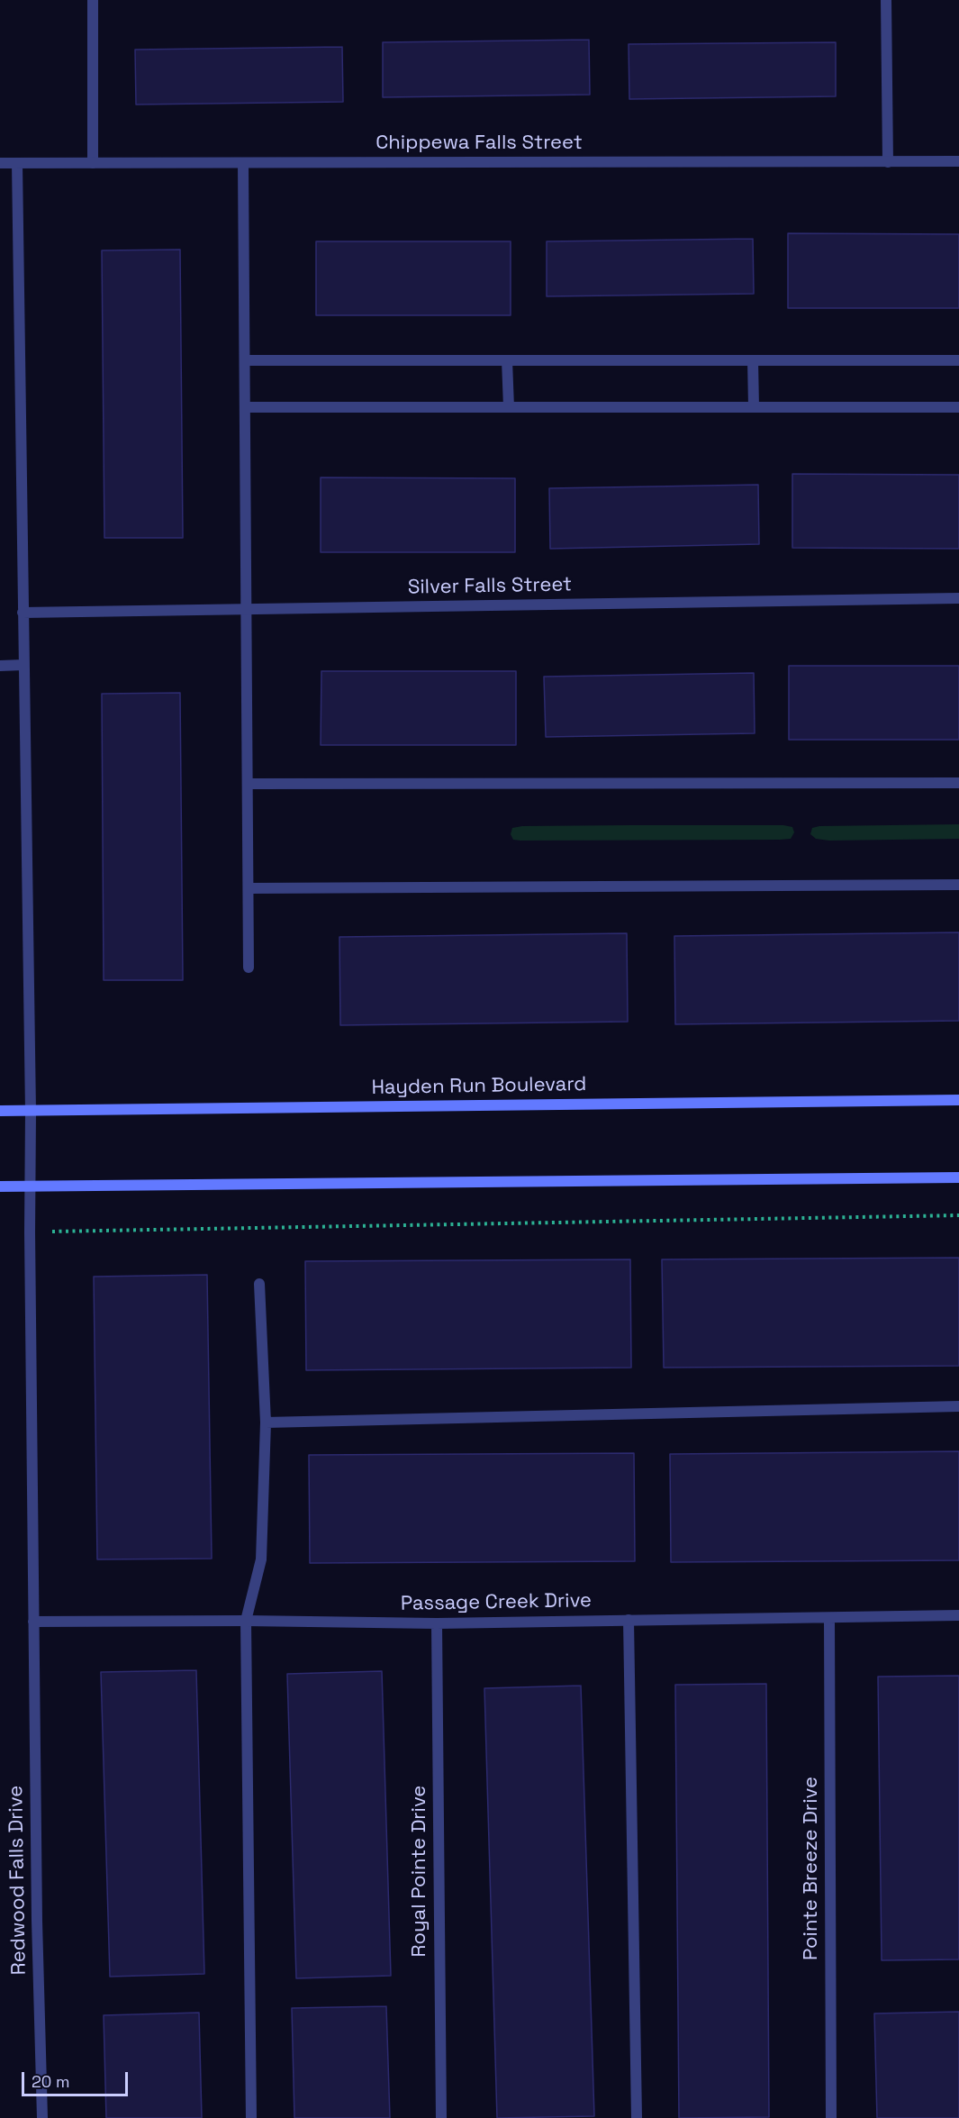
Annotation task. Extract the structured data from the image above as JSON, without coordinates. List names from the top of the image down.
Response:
{
  "streets": {
    "main road": ["Hayden Run Boulevard"],
    "street": [
      "Chippewa Falls Street",
      "Silver Falls Street",
      "Passage Creek Drive",
      "Pointe Breeze Drive",
      "Royal Pointe Drive",
      "Redwood Falls Drive"
    ]
  },
  "crossings": [
    ["Chippewa Falls Street", "Redwood Falls Drive"],
    ["Silver Falls Street", "Redwood Falls Drive"],
    ["Hayden Run Boulevard", "Redwood Falls Drive"],
    ["Passage Creek Drive", "Pointe Breeze Drive"],
    ["Passage Creek Drive", "Royal Pointe Drive"],
    ["Passage Creek Drive", "Redwood Falls Drive"]
  ],
  "scale_bar": "20 m"
}
